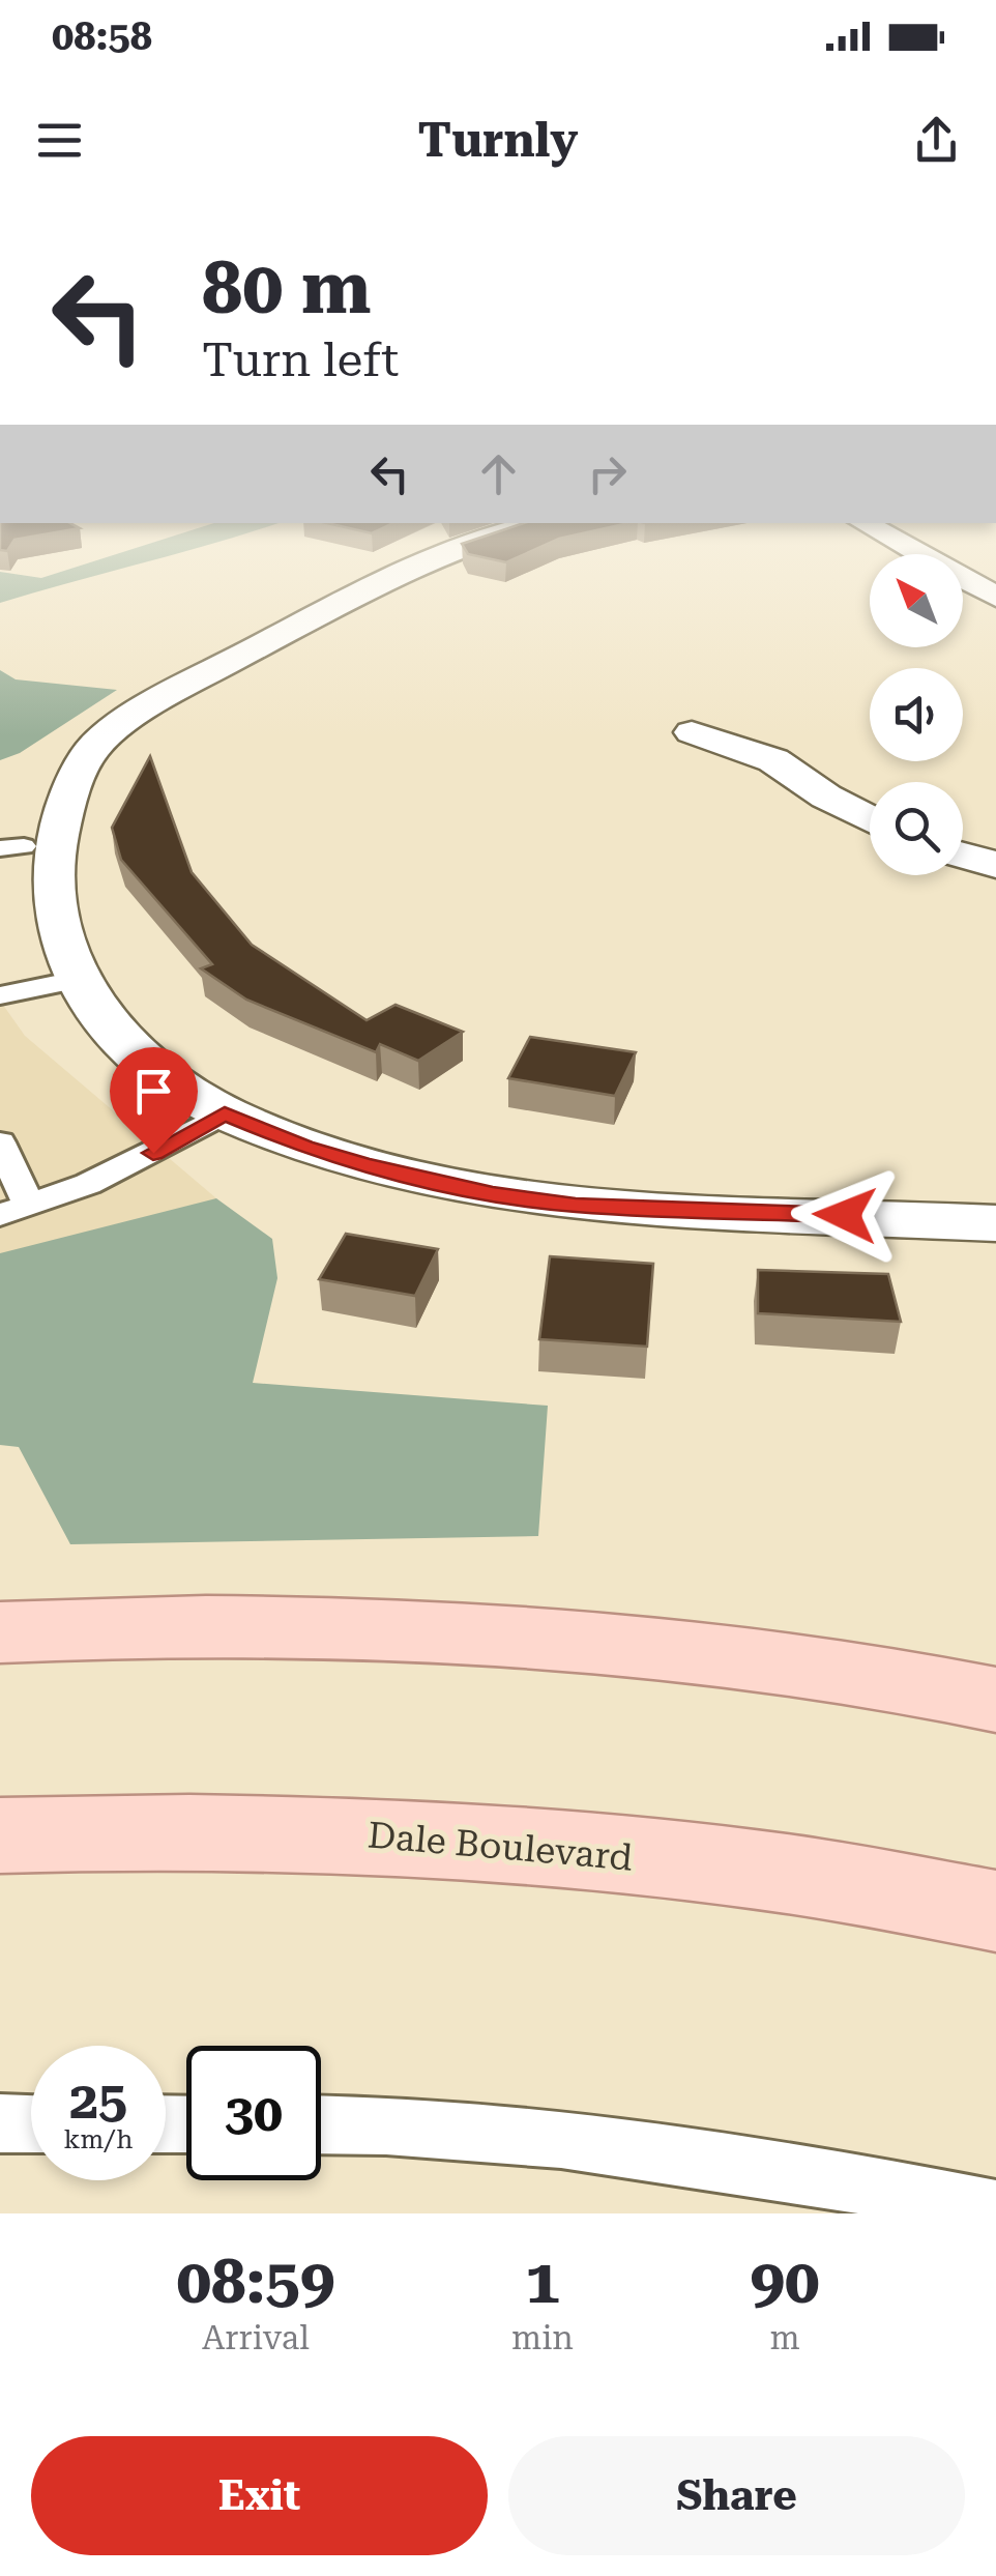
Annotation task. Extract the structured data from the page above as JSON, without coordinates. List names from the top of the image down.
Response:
{
  "streets": {
    "main road": ["Dale Boulevard"]
  },
  "north": "top left",
  "page": {
    "status": "08:58",
    "header": "Turnly",
    "turn": ["80 m", "Turn left"],
    "speed": "25 km/h",
    "limit": "30",
    "eta": [
      "08:59",
      "Arrival",
      "1",
      "min",
      "90",
      "m"
    ],
    "buttons": ["Exit", "Share"]
  }
}
